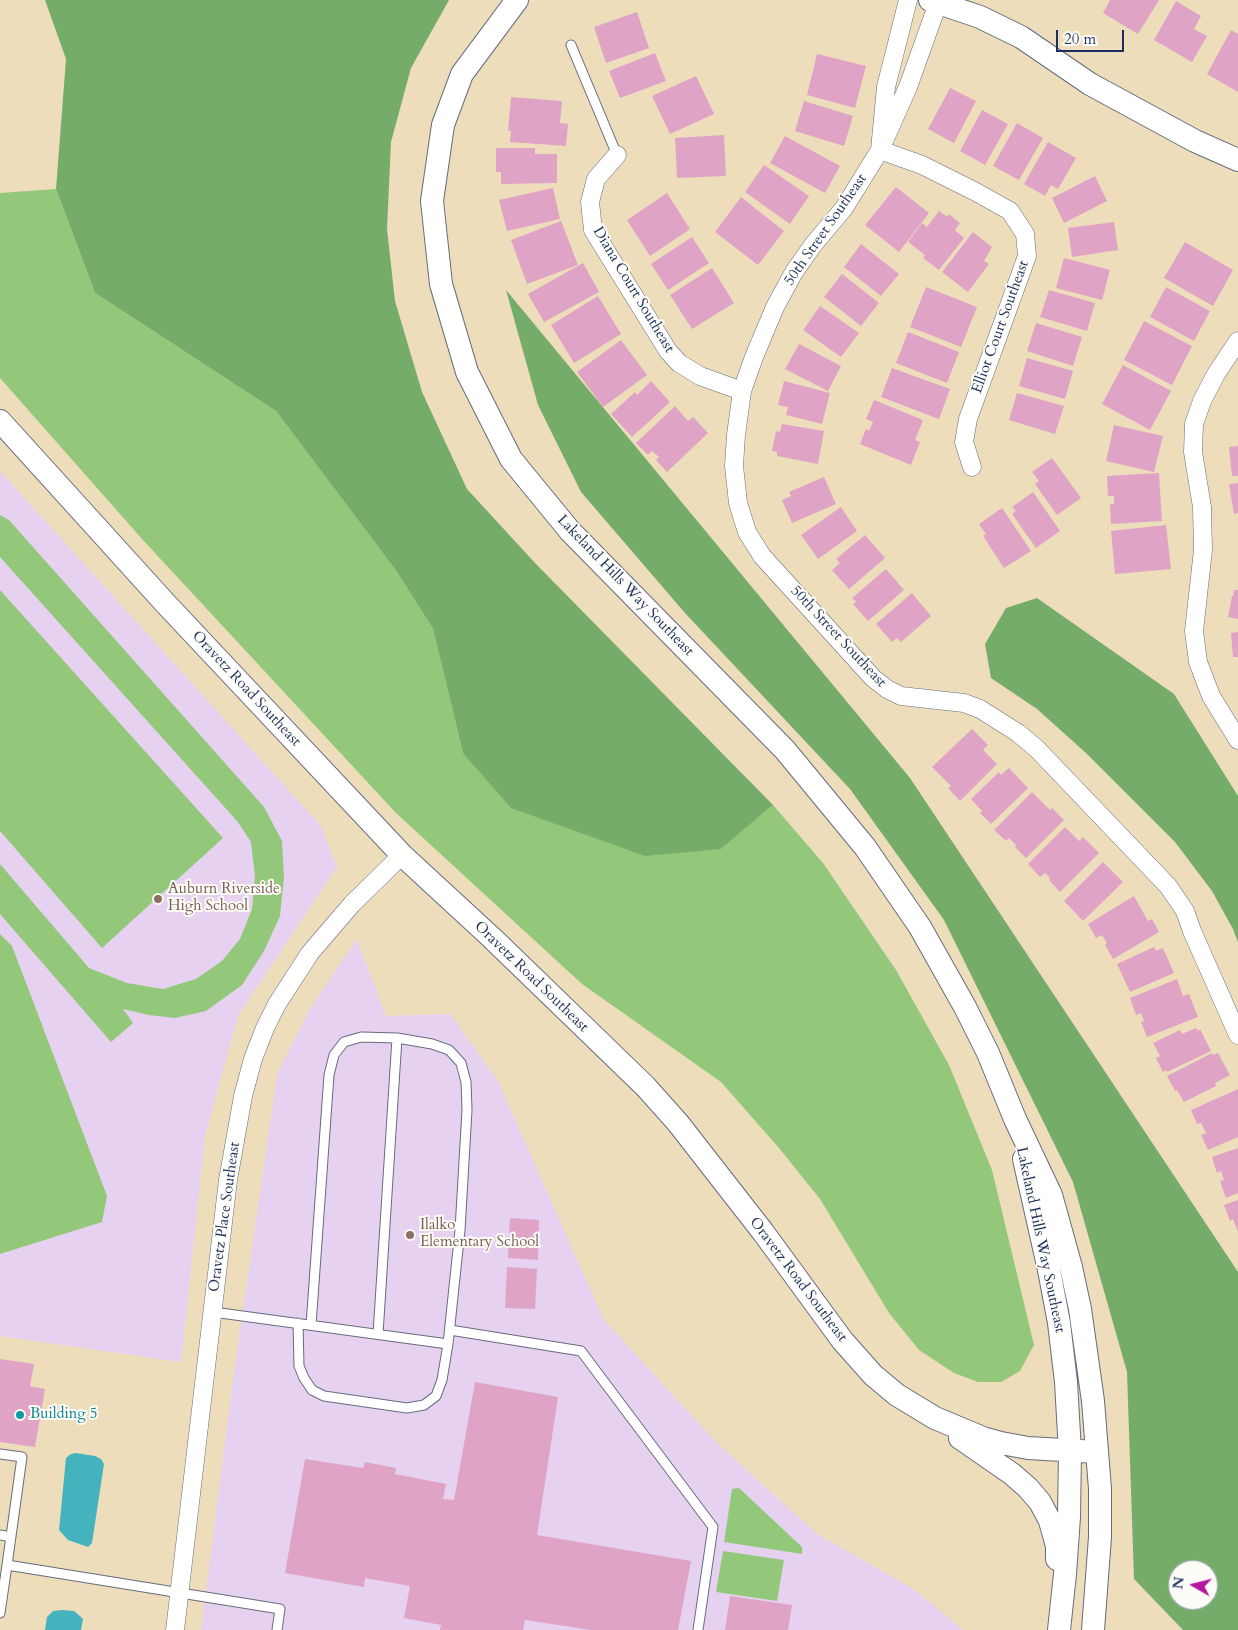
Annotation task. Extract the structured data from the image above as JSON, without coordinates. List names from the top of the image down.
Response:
{
  "streets": {
    "street": [
      "50th Street Southeast",
      "Diana Court Southeast",
      "Elliot Court Southeast",
      "Lakeland Hills Way Southeast",
      "Oravetz Road Southeast",
      "Oravetz Place Southeast"
    ]
  },
  "crossings": [
    ["50th Street Southeast", "Diana Court Southeast"],
    ["50th Street Southeast", "Elliot Court Southeast"],
    ["Lakeland Hills Way Southeast", "Oravetz Road Southeast"],
    ["Oravetz Road Southeast", "Oravetz Place Southeast"]
  ],
  "places": ["Auburn Riverside High School", "Ilalko Elementary School", "Building 5"],
  "scale_bar": "20 m",
  "north": "left"
}
